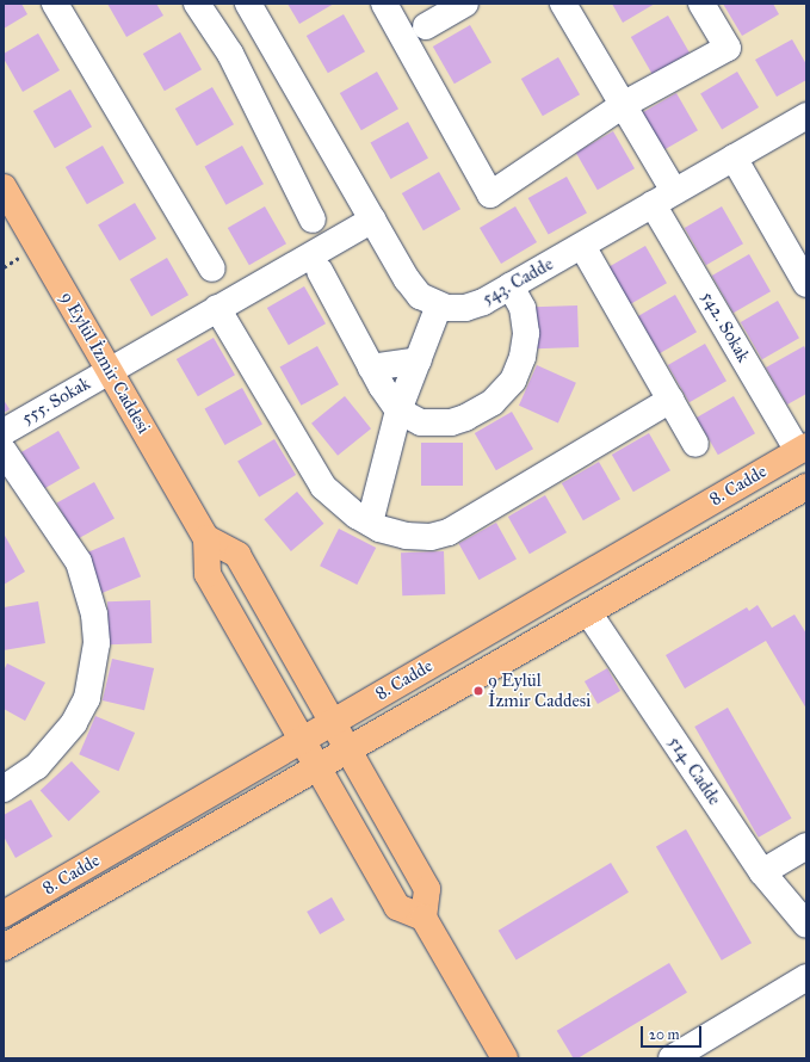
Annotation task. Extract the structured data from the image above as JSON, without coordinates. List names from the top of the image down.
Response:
{
  "streets": {
    "main road": ["9 Eylül İzmir Caddesi", "8. Cadde"],
    "street": [
      "543. Cadde",
      "542. Sokak",
      "555. Sokak",
      "514. Cadde"
    ]
  },
  "crossings": [
    ["543. Cadde", "542. Sokak"],
    ["543. Cadde", "555. Sokak"],
    ["542. Sokak", "8. Cadde"],
    ["9 Eylül İzmir Caddesi", "555. Sokak"],
    ["9 Eylül İzmir Caddesi", "8. Cadde"],
    ["8. Cadde", "514. Cadde"]
  ],
  "places": ["9 Eylül İzmir Caddesi"],
  "scale_bar": "20 m"
}
